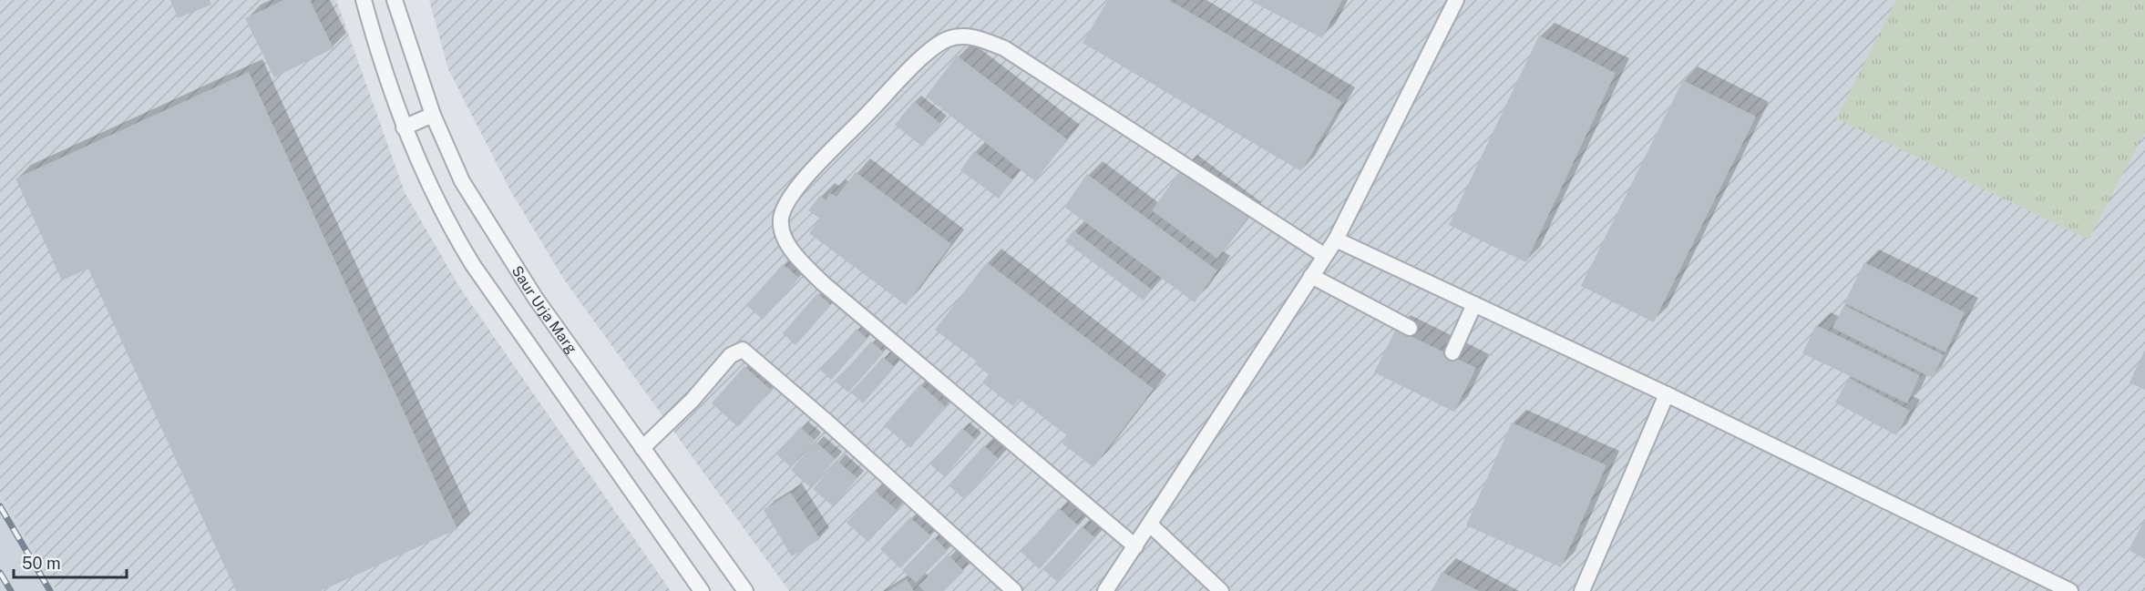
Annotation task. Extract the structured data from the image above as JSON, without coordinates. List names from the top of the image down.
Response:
{
  "streets": {
    "street": ["Saur Urja Marg"]
  },
  "scale_bar": "50 m"
}
